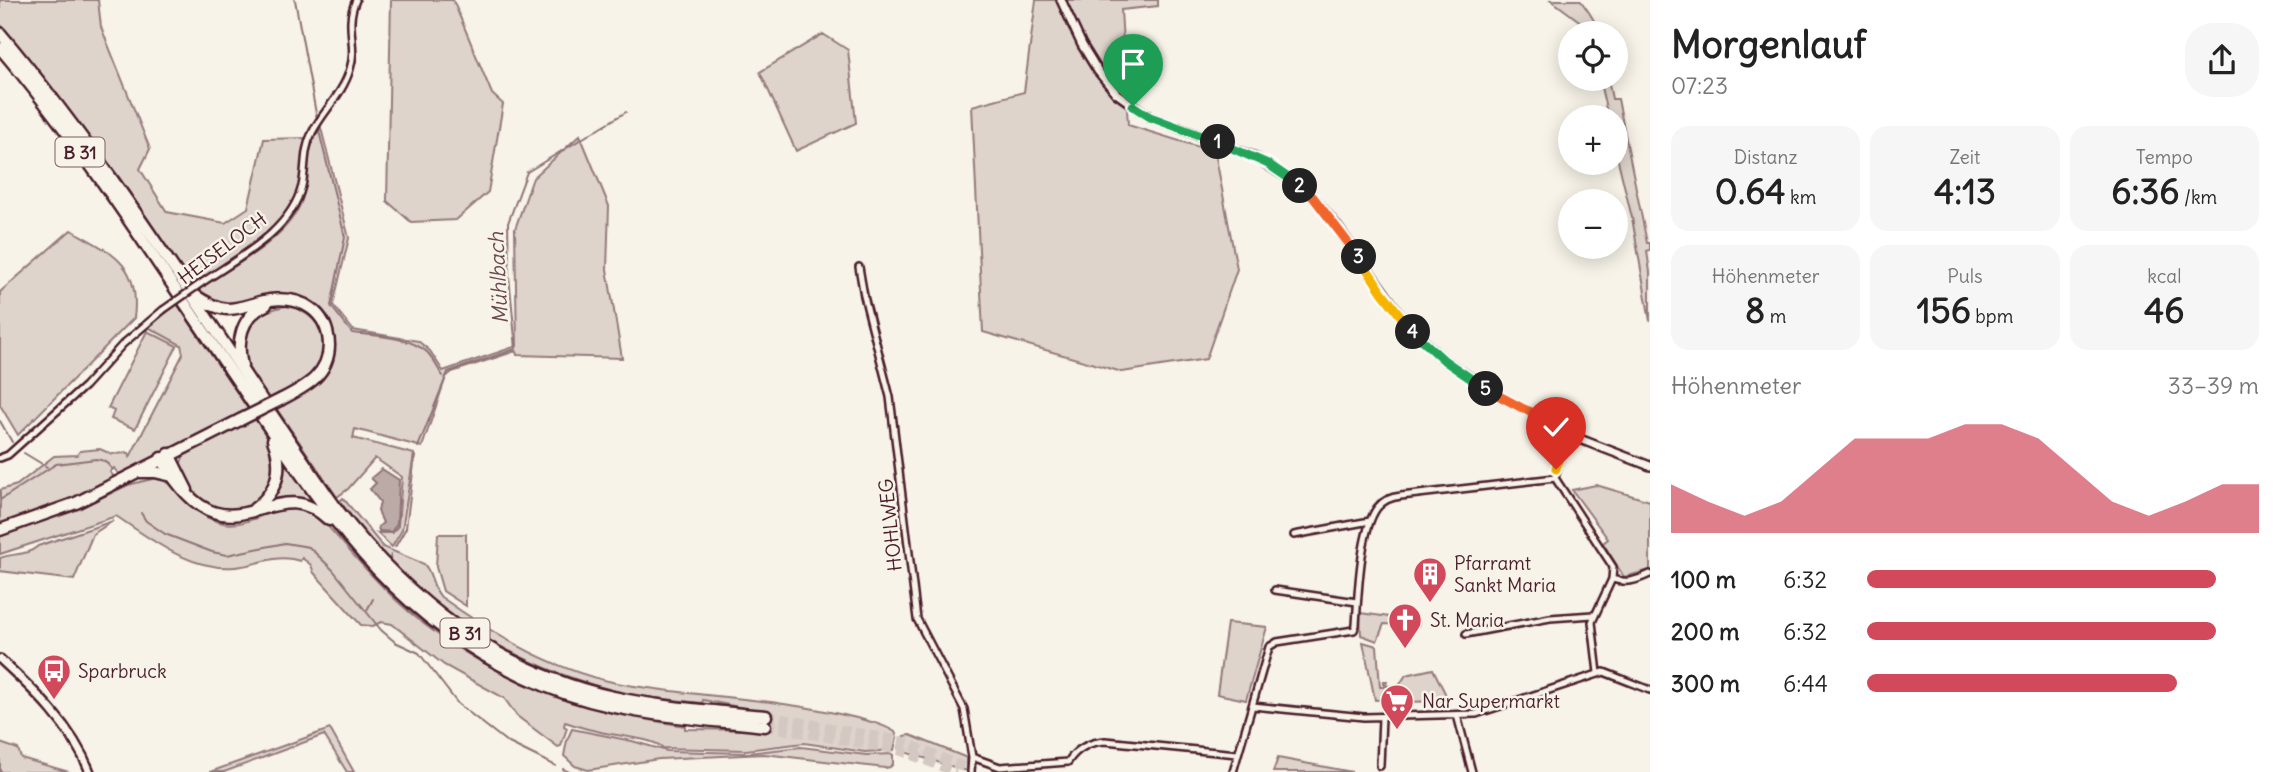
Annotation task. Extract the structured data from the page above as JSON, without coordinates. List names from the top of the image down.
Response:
{
  "streets": {
    "highway": ["B 31"],
    "street": ["HEISELOCH", "HOHLWEG"]
  },
  "water": ["Mühlbach"],
  "places": {
    "building": ["Pfarramt Sankt Maria"],
    "church": ["St. Maria"],
    "bus stop": ["Sparbruck"],
    "supermarket": ["Nar Supermarkt"]
  },
  "page": {
    "heading": ["Morgenlauf", "07:23"],
    "map_buttons": ["+", "−"],
    "stats": [
      ["Distanz", "0.64 km"],
      ["Zeit", "4:13"],
      ["Tempo", "6:36 /km"],
      ["Höhenmeter", "8 m"],
      ["Puls", "156 bpm"],
      ["kcal", "46"]
    ],
    "pins": [
      "1",
      "2",
      "3",
      "4",
      "5"
    ],
    "chart": ["Höhenmeter", "33–39 m"],
    "list": [
      {
        "name": "100 m",
        "note": "6:32"
      },
      {
        "name": "200 m",
        "note": "6:32"
      },
      {
        "name": "300 m",
        "note": "6:44"
      }
    ]
  }
}
